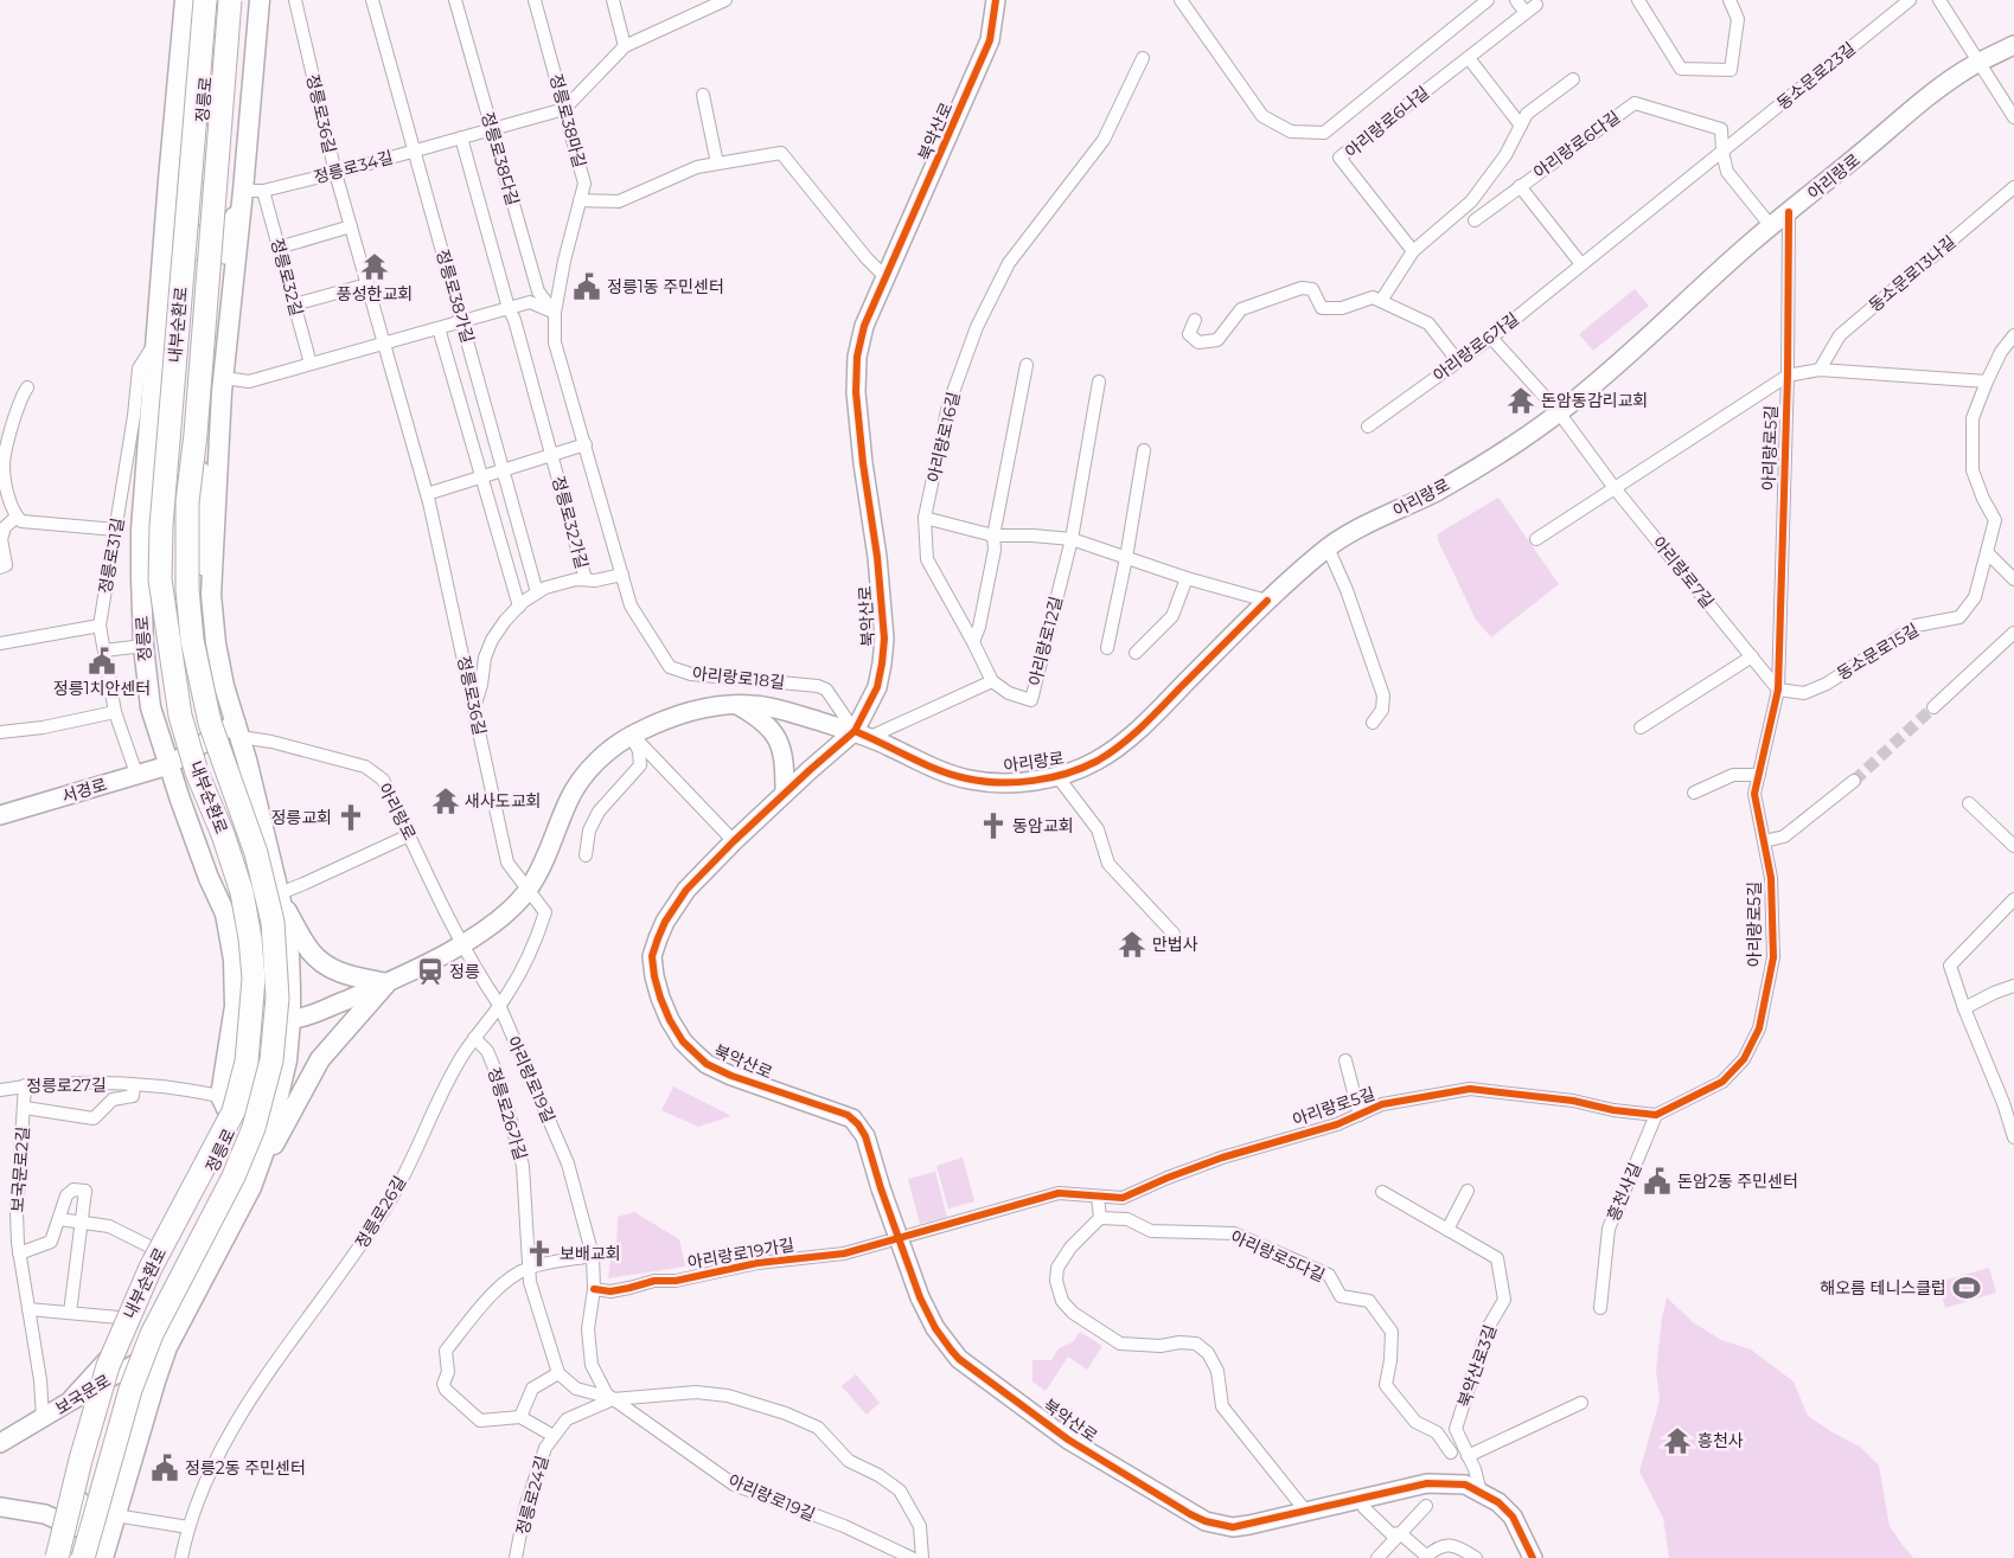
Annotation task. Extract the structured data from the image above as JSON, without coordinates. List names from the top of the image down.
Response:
{
  "streets": {
    "highway": ["내부순환로"],
    "main road": [
      "정릉로",
      "북악산로",
      "아리랑로",
      "서경로",
      "보국문로"
    ],
    "street": [
      "동소문로23길",
      "정릉로36길",
      "정릉로38마길",
      "아리랑로6나길",
      "아리랑로6다길",
      "정릉로38다길",
      "정릉로34길",
      "동소문로13나길",
      "정릉로32길",
      "정릉로38가길",
      "아리랑로6가길",
      "아리랑로16길",
      "아리랑로5길",
      "정릉로32가길",
      "정릉로31길",
      "아리랑로7길",
      "아리랑로12길",
      "동소문로15길",
      "아리랑로18길",
      "아리랑로19길",
      "정릉로27길",
      "정릉로26가길",
      "보국문로2길",
      "흥천사길",
      "정릉로26길",
      "아리랑로19가길",
      "아리랑로5다길",
      "북악산로3길",
      "정릉로24길"
    ]
  },
  "crossings": [
    ["동소문로23길", "아리랑로6다길"],
    ["동소문로23길", "아리랑로6가길"],
    ["정릉로", "정릉로31길"],
    ["정릉로", "서경로"],
    ["정릉로", "정릉로27길"],
    ["정릉로", "보국문로"],
    ["정릉로36길", "정릉로34길"],
    ["정릉로36길", "아리랑로"],
    ["정릉로36길", "정릉로32가길"],
    ["정릉로36길", "정릉로26길"],
    ["정릉로38마길", "정릉로38다길"],
    ["정릉로38마길", "정릉로34길"],
    ["정릉로38마길", "아리랑로18길"],
    ["북악산로", "아리랑로"],
    ["북악산로", "아리랑로18길"],
    ["북악산로", "북악산로3길"],
    ["아리랑로6다길", "아리랑로6가길"],
    ["정릉로38다길", "정릉로34길"],
    ["정릉로38다길", "아리랑로18길"],
    ["정릉로34길", "정릉로32길"],
    ["정릉로34길", "정릉로38가길"],
    ["아리랑로", "아리랑로5길"],
    ["아리랑로", "아리랑로7길"],
    ["아리랑로", "아리랑로18길"],
    ["아리랑로", "서경로"],
    ["아리랑로", "아리랑로19길"],
    ["아리랑로", "정릉로26길"],
    ["정릉로38가길", "정릉로32가길"],
    ["아리랑로16길", "아리랑로12길"],
    ["아리랑로5길", "아리랑로7길"],
    ["아리랑로5길", "동소문로15길"],
    ["아리랑로5길", "흥천사길"],
    ["아리랑로5길", "아리랑로19가길"],
    ["정릉로31길", "서경로"],
    ["아리랑로7길", "동소문로15길"],
    ["아리랑로19길", "정릉로26길"],
    ["아리랑로19길", "아리랑로19가길"],
    ["정릉로27길", "보국문로2길"],
    ["정릉로26가길", "정릉로26길"],
    ["보국문로2길", "보국문로"]
  ],
  "places": {
    "temple": [
      "풍성한교회",
      "돈암동감리교회",
      "새사도교회",
      "만법사",
      "흥천사"
    ],
    "public building": [
      "정릉1동 주민센터",
      "정릉1치안센터",
      "돈암2동 주민센터",
      "정릉2동 주민센터"
    ],
    "church": ["정릉교회", "동암교회", "보배교회"],
    "station": ["정릉"],
    "sports": ["해오름 테니스클럽"]
  }
}
